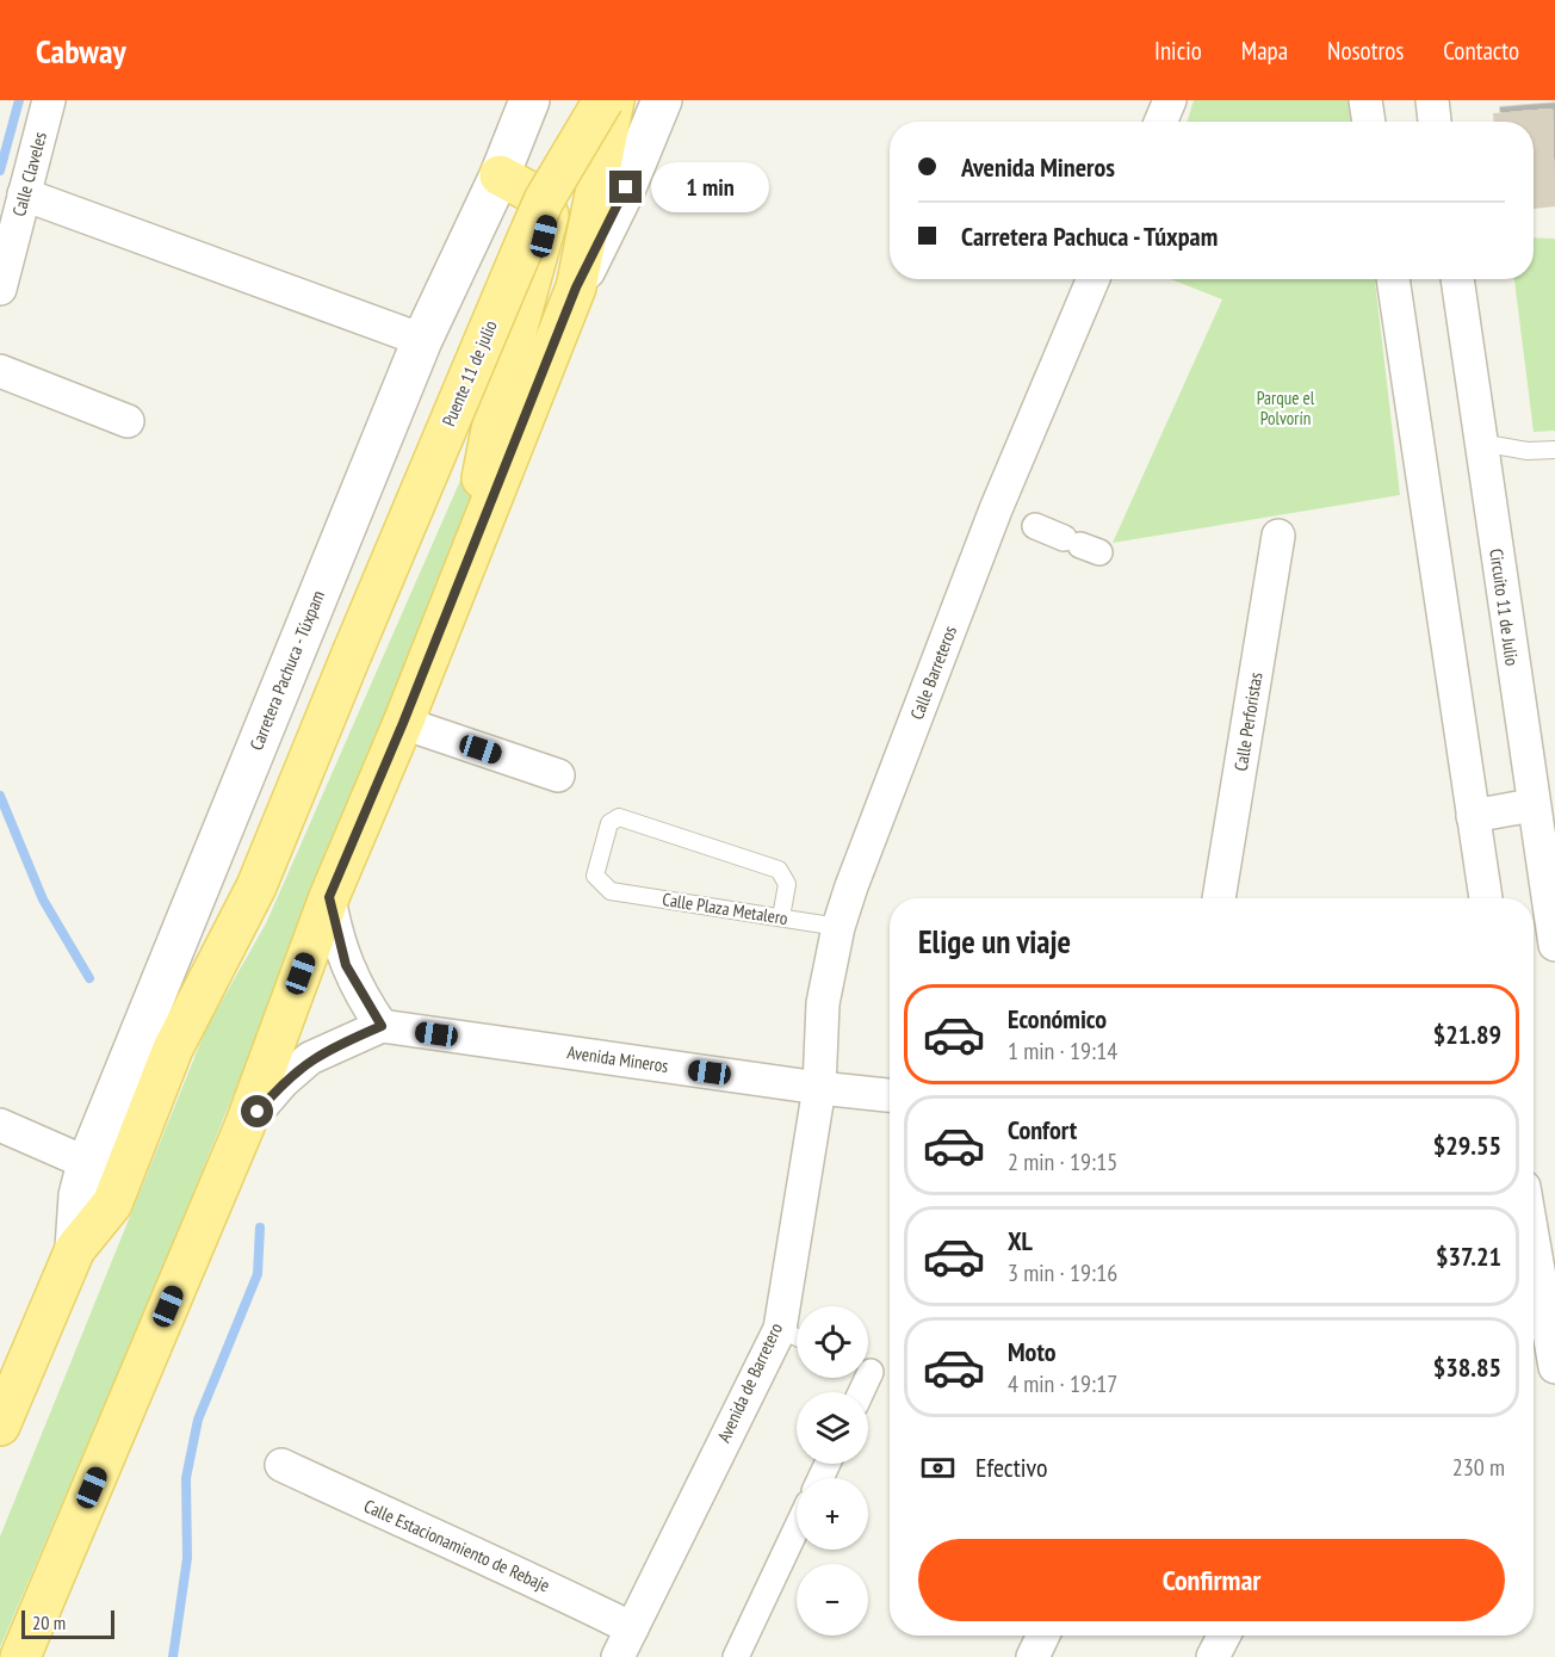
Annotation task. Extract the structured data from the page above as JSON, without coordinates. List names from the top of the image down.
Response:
{
  "streets": {
    "main road": ["Puente 11 de julio", "Carretera Pachuca - Túxpam"],
    "street": [
      "Calle Claveles",
      "Circuito 11 de Julio",
      "Calle Barreteros",
      "Calle Perforistas",
      "Avenida Mineros",
      "Avenida de Barretero",
      "Calle Estacionamiento de Rebaje"
    ],
    "lane": ["Calle Plaza Metalero"]
  },
  "crossings": [
    ["Puente 11 de julio", "Carretera Pachuca - Túxpam"],
    ["Calle Barreteros", "Calle Plaza Metalero"],
    ["Calle Barreteros", "Avenida Mineros"],
    ["Calle Barreteros", "Avenida de Barretero"],
    ["Avenida Mineros", "Avenida de Barretero"],
    ["Avenida de Barretero", "Calle Estacionamiento de Rebaje"]
  ],
  "parks": ["Parque el Polvorín"],
  "scale_bar": "20 m",
  "page": {
    "header": "Cabway",
    "nav": [
      "Inicio",
      "Mapa",
      "Nosotros",
      "Contacto"
    ],
    "banner": ["Avenida Mineros", "Carretera Pachuca - Túxpam"],
    "bubble": "1 min",
    "heading": "Elige un viaje",
    "list": [
      {
        "name": "Económico",
        "note": "1 min · 19:14",
        "value": "$21.89"
      },
      {
        "name": "Confort",
        "note": "2 min · 19:15",
        "value": "$29.55"
      },
      {
        "name": "XL",
        "note": "3 min · 19:16",
        "value": "$37.21"
      },
      {
        "name": "Moto",
        "note": "4 min · 19:17",
        "value": "$38.85"
      }
    ],
    "map_buttons": ["+", "−"],
    "pay": ["Efectivo", "230 m"],
    "buttons": "Confirmar",
    "scale": "20 m"
  }
}
